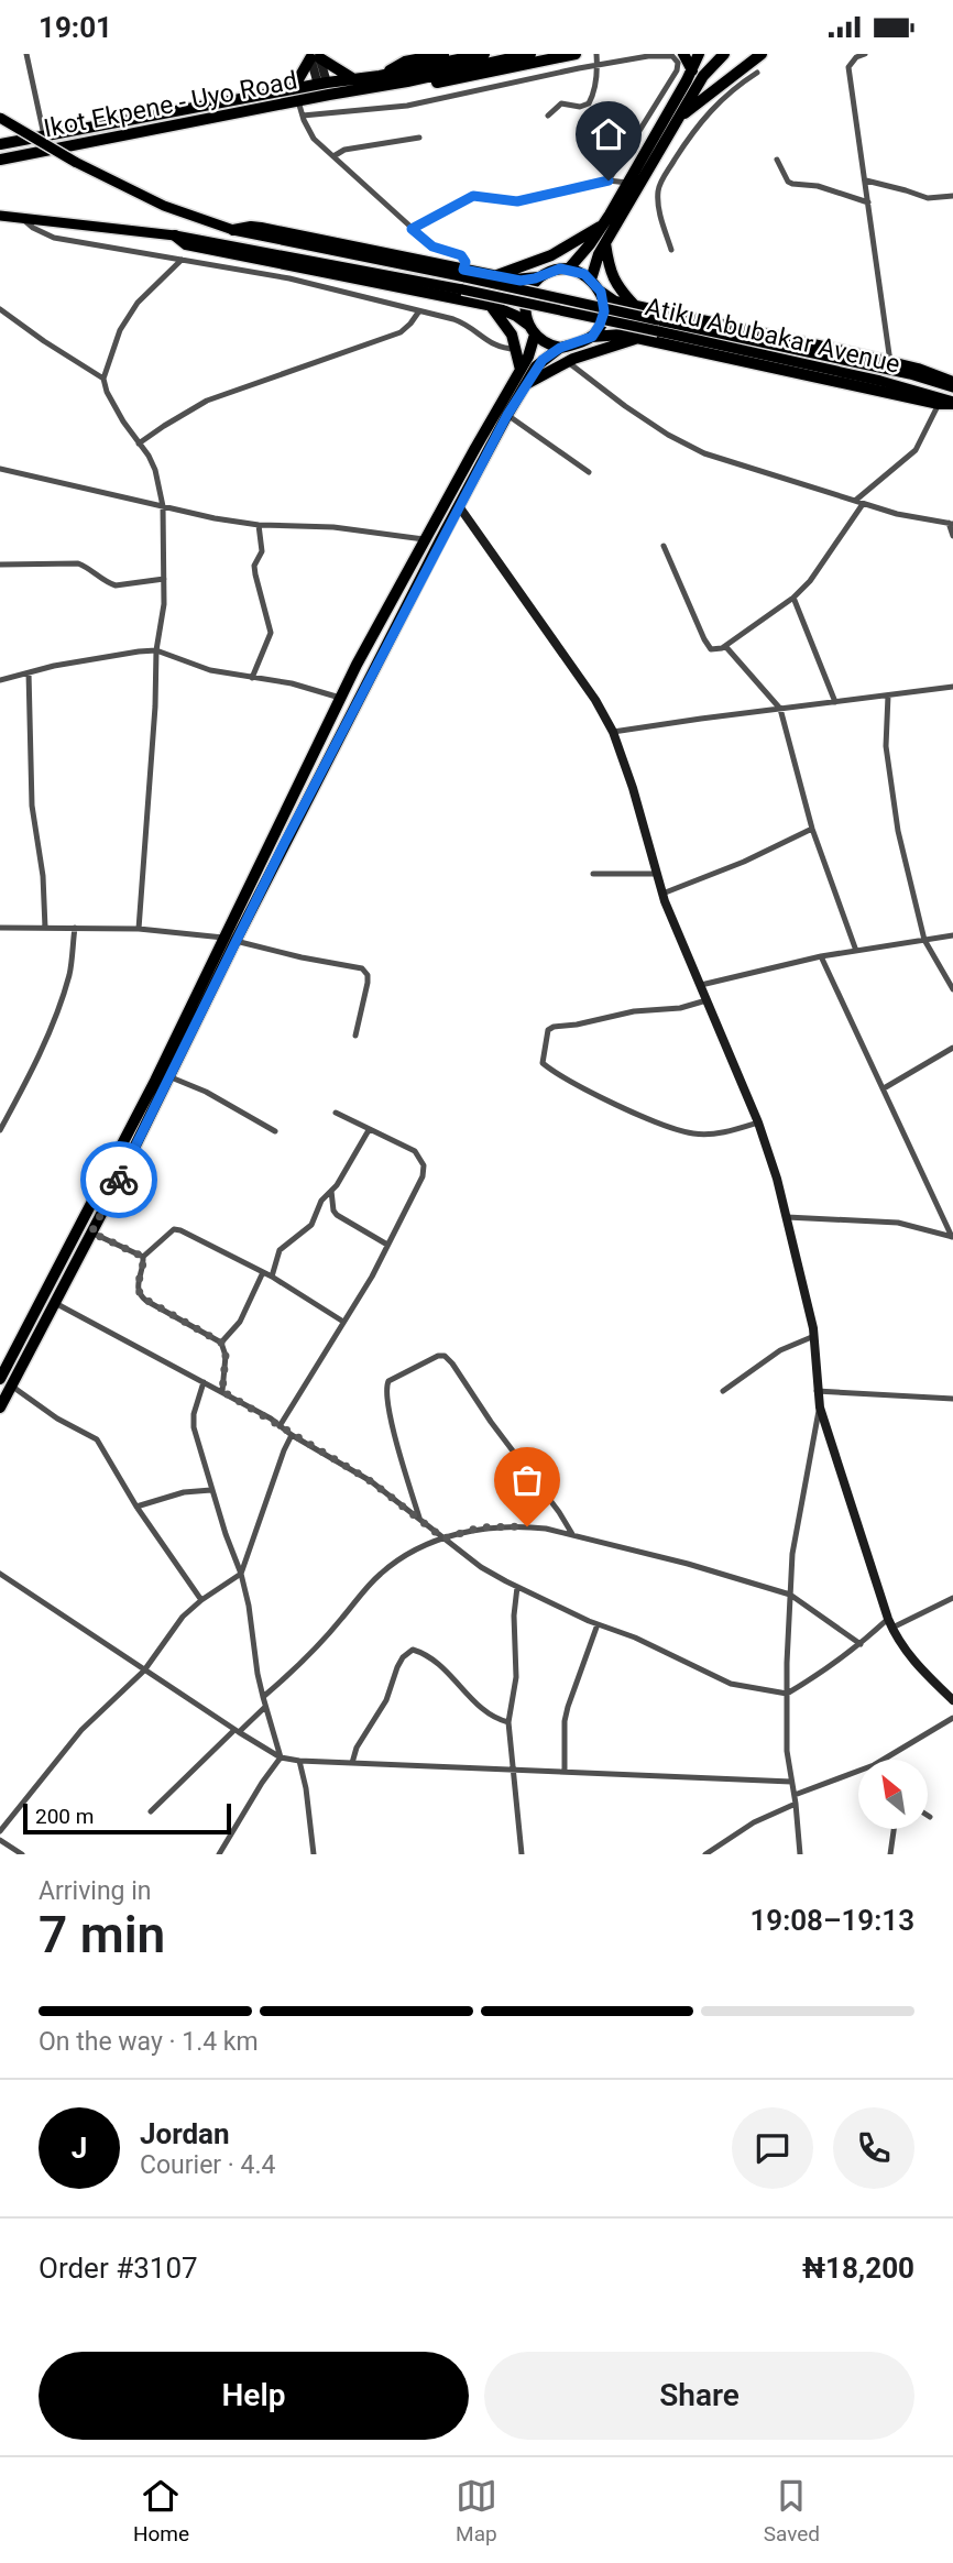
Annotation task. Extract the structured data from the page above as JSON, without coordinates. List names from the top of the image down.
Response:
{
  "streets": {
    "highway": ["Ikot Ekpene - Uyo Road"],
    "main road": ["Atiku Abubakar Avenue"]
  },
  "scale_bar": "200 m",
  "north": "top left",
  "page": {
    "status": "19:01",
    "scale": "200 m",
    "heading": ["7 min", "Arriving in", "19:08–19:13"],
    "panel": [
      "Jordan",
      "Courier · 4.4",
      "Order #3107",
      "₦18,200"
    ],
    "bar": "On the way · 1.4 km",
    "round": "J",
    "buttons": ["Help", "Share"],
    "tabs": ["Home", "Map", "Saved"]
  }
}
